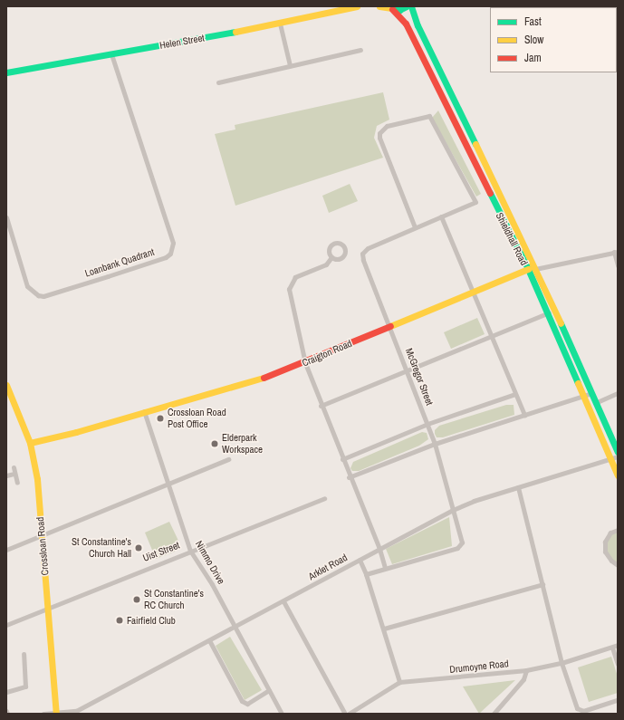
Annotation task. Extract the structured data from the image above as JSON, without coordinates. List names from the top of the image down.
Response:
{
  "streets": {
    "street": [
      "Helen Street",
      "Shieldhall Road",
      "Loanbank Quadrant",
      "Craigton Road",
      "McGregor Street",
      "Crossloan Road",
      "Uist Street",
      "Nimmo Drive",
      "Arklet Road",
      "Drumoyne Road"
    ]
  },
  "crossings": [
    ["Helen Street", "Loanbank Quadrant"],
    ["Shieldhall Road", "Craigton Road"],
    ["Shieldhall Road", "Arklet Road"],
    ["Craigton Road", "McGregor Street"],
    ["Craigton Road", "Crossloan Road"],
    ["Craigton Road", "Nimmo Drive"],
    ["McGregor Street", "Arklet Road"],
    ["Crossloan Road", "Uist Street"],
    ["Crossloan Road", "Arklet Road"],
    ["Uist Street", "Nimmo Drive"],
    ["Nimmo Drive", "Arklet Road"]
  ],
  "places": [
    "Crossloan Road Post Office",
    "Elderpark Workspace",
    "St Constantine's Church Hall",
    "St Constantine's RC Church",
    "Fairfield Club"
  ],
  "legend": ["Fast", "Slow", "Jam"]
}
